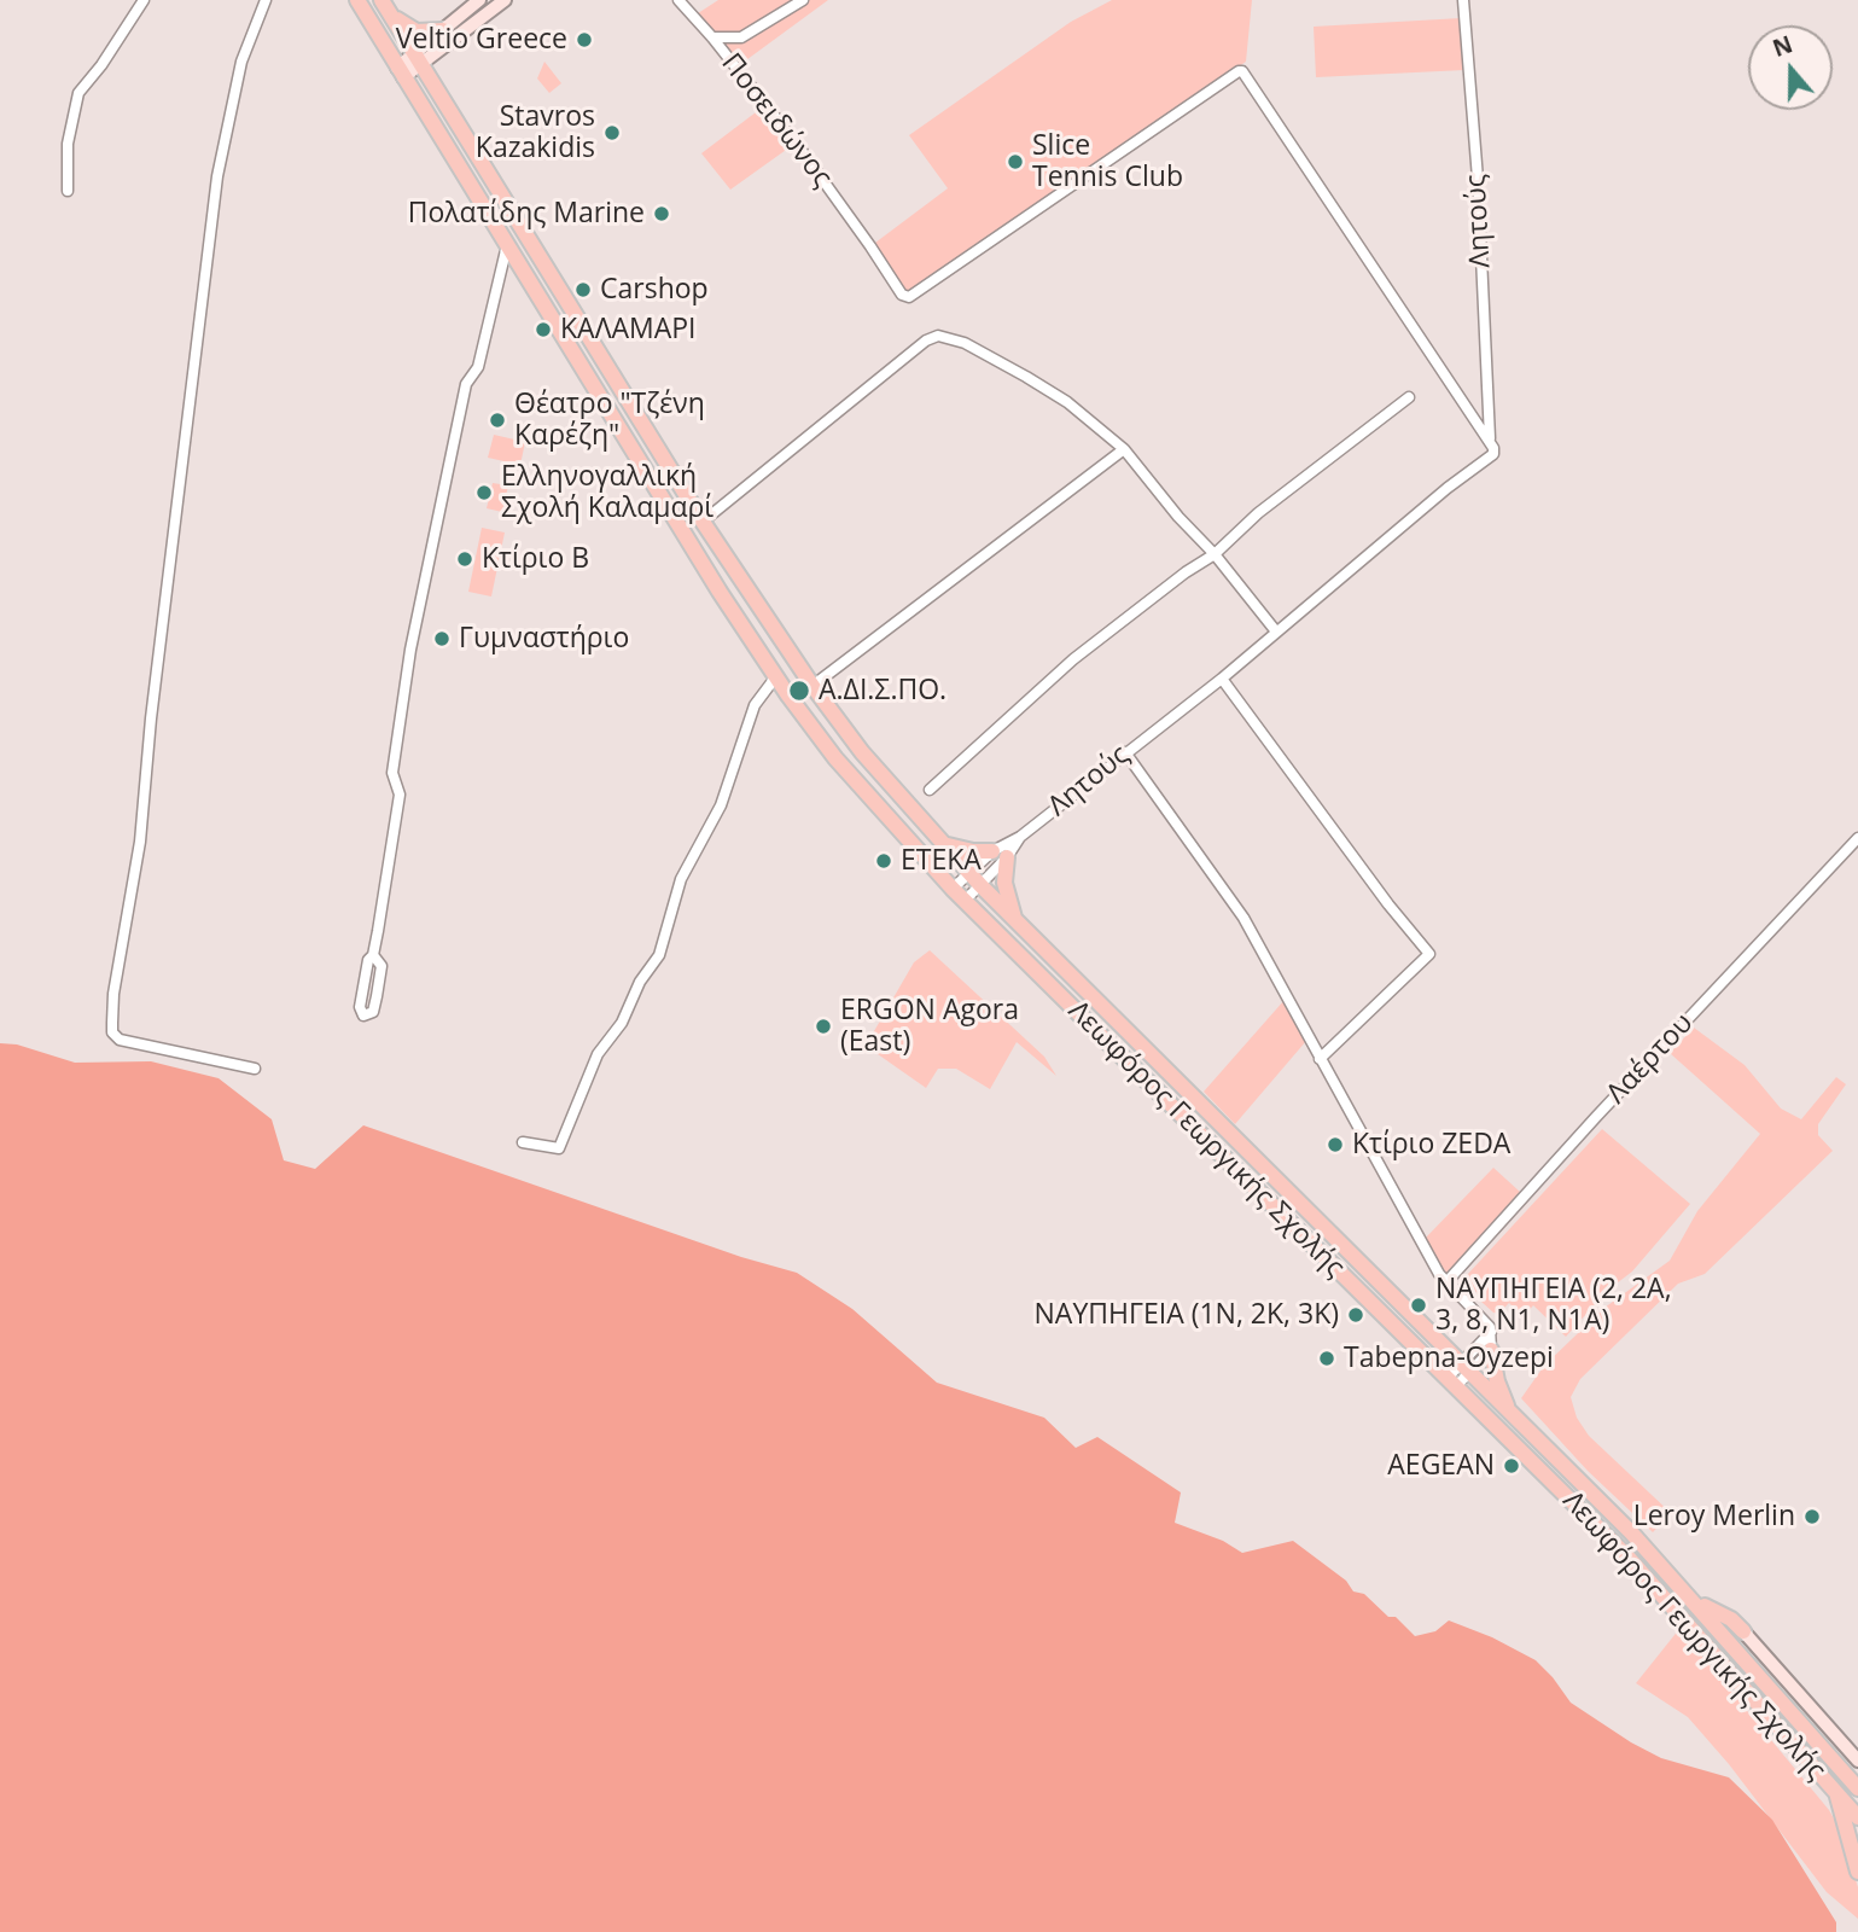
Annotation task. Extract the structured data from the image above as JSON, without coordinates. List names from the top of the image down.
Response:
{
  "streets": {
    "main road": ["Λεωφόρος Γεωργικής Σχολής"],
    "street": ["Ποσειδώνος", "Λητούς", "Λαέρτου"]
  },
  "crossings": [
    ["Ποσειδώνος", "Λητούς"],
    ["Λητούς", "Λεωφόρος Γεωργικής Σχολής"]
  ],
  "places": [
    "Veltio Greece",
    "Stavros Kazakidis",
    "Slice Tennis Club",
    "Πολατίδης Marine",
    "Carshop",
    "ΚΑΛΑΜΑΡΙ",
    "Θέατρο \"Τζένη Καρέζη\"",
    "Ελληνογαλλική Σχολή Καλαμαρί",
    "Κτίριο Β",
    "Γυμναστήριο",
    "Α.ΔΙ.Σ.ΠΟ.",
    "ΕΤΕΚΑ",
    "ERGON Agora (East)",
    "Κτίριο ZEDA",
    "ΝΑΥΠΗΓΕΙΑ (2, 2Α, 3, 8, Ν1, Ν1Α)",
    "ΝΑΥΠΗΓΕΙΑ (1Ν, 2Κ, 3Κ)",
    "Tabepna-Oyzepi",
    "AEGEAN",
    "Leroy Merlin"
  ],
  "north": "top"
}
